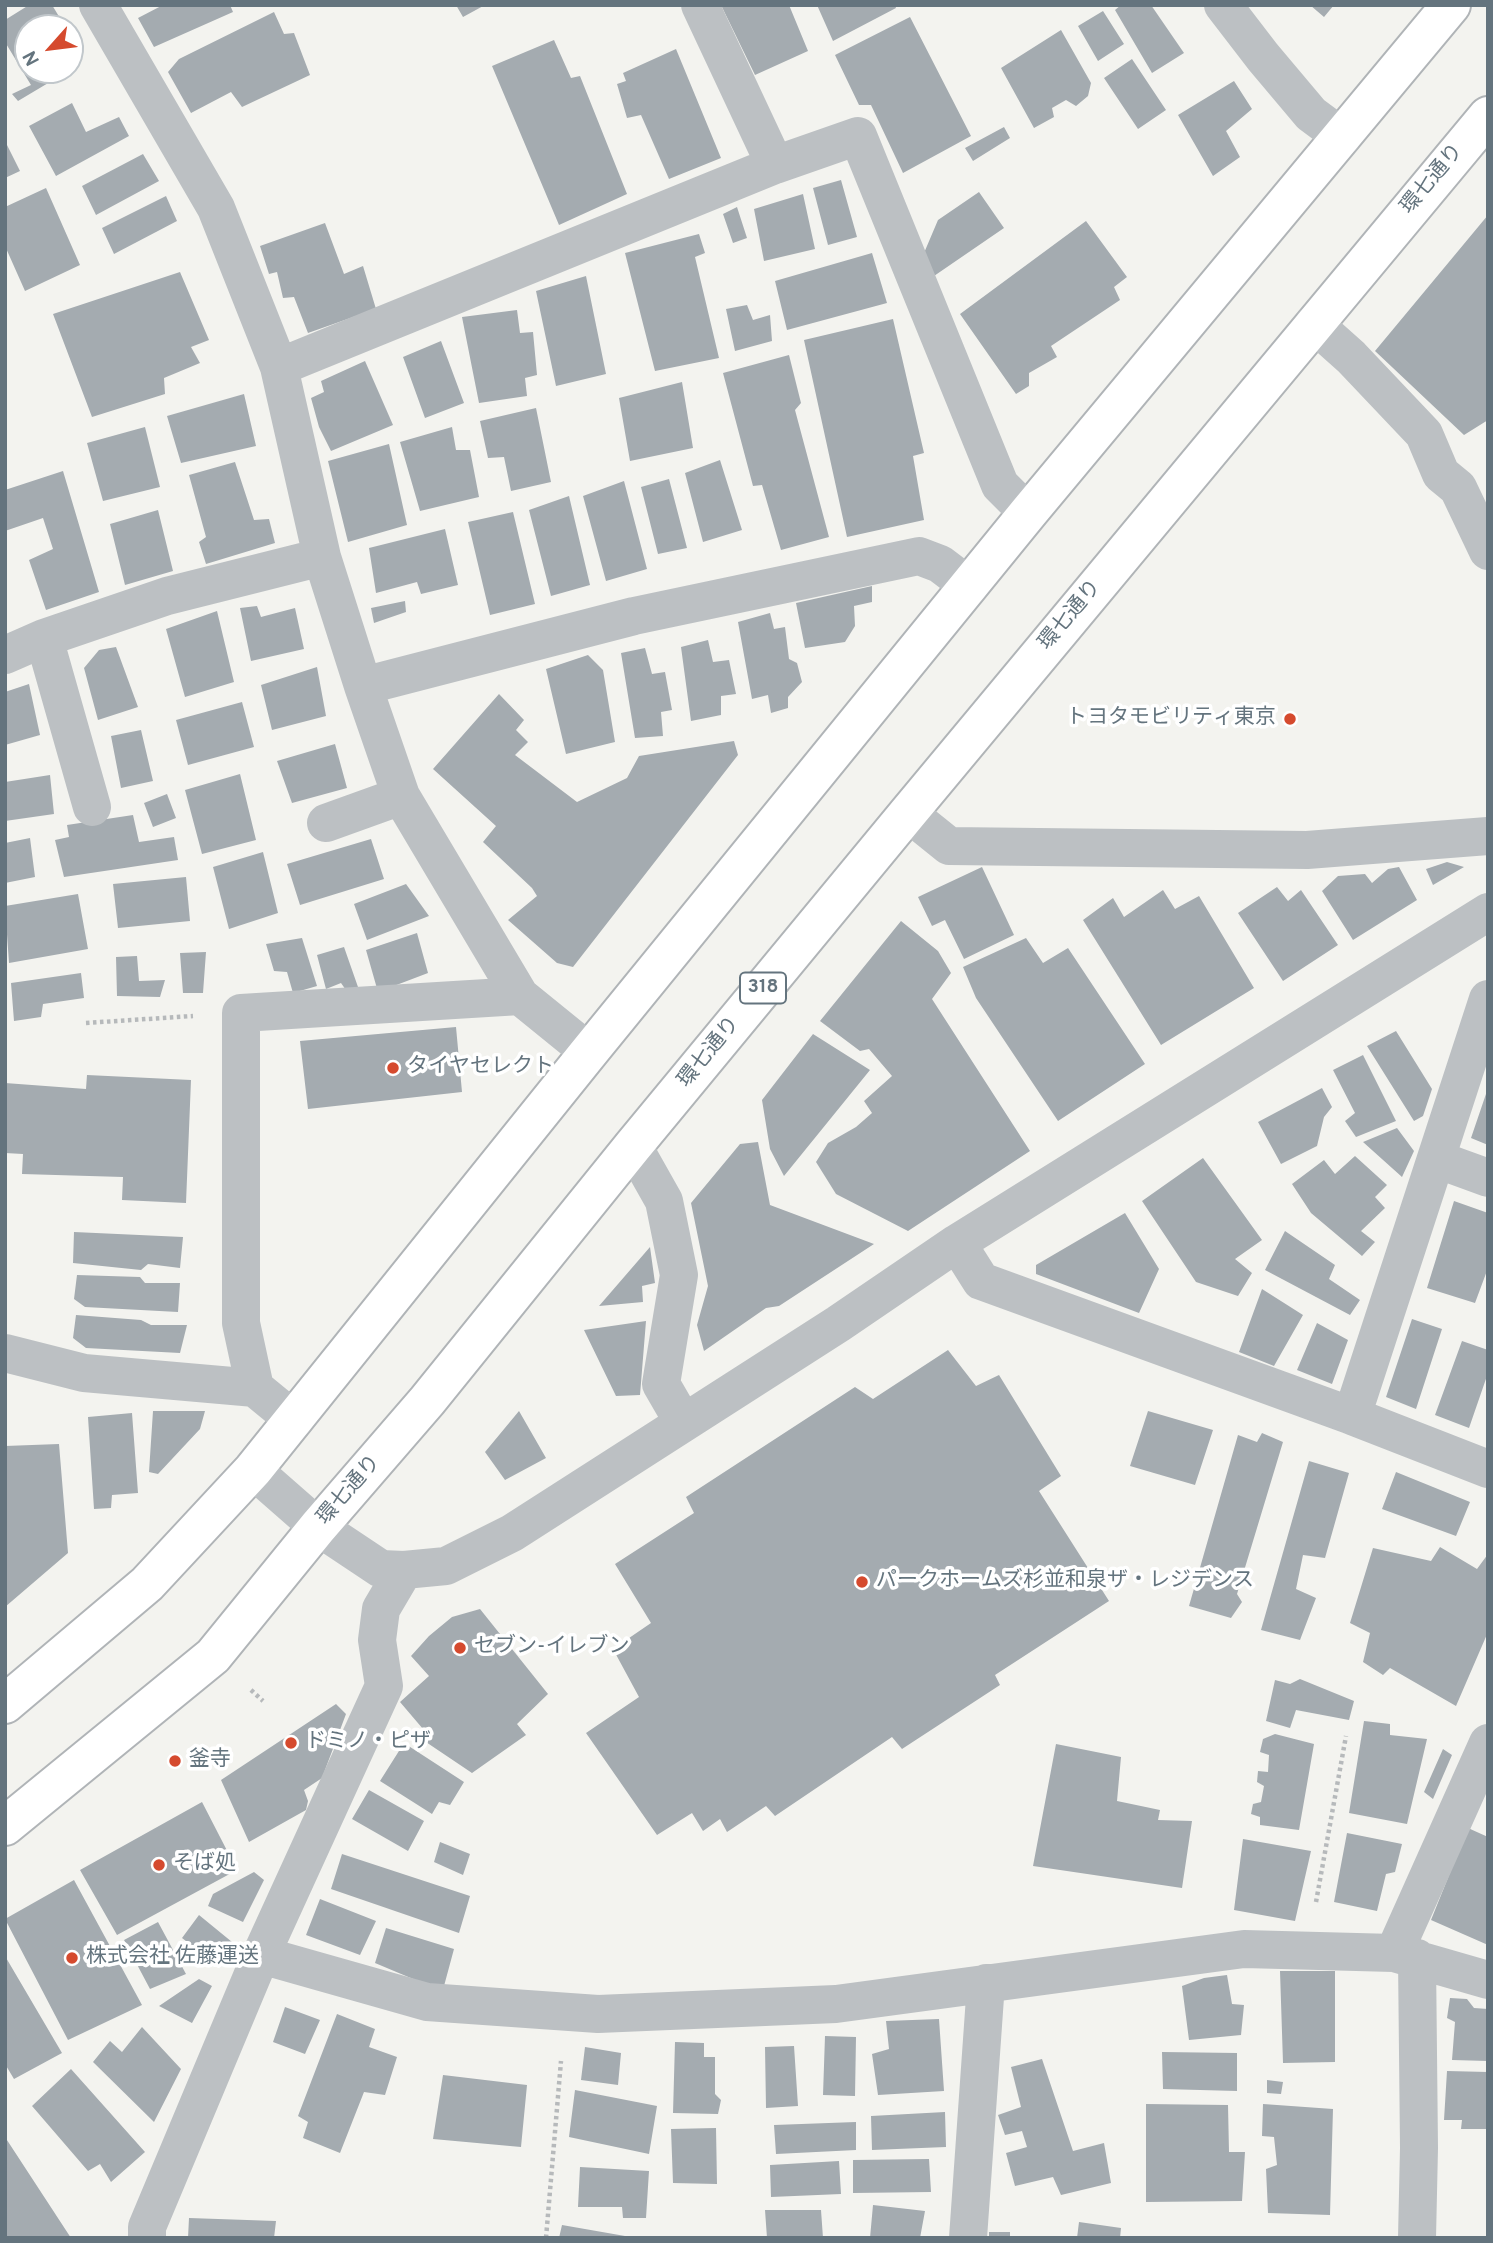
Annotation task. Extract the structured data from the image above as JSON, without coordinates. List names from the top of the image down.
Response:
{
  "streets": {
    "main road": ["環七通り", "318"]
  },
  "places": [
    "トヨタモビリティ東京",
    "タイヤセレクト",
    "パークホームズ杉並和泉ザ・レジデンス",
    "セブン-イレブン",
    "ドミノ・ピザ",
    "釜寺",
    "そば処",
    "株式会社 佐藤運送"
  ],
  "north": "bottom left"
}
